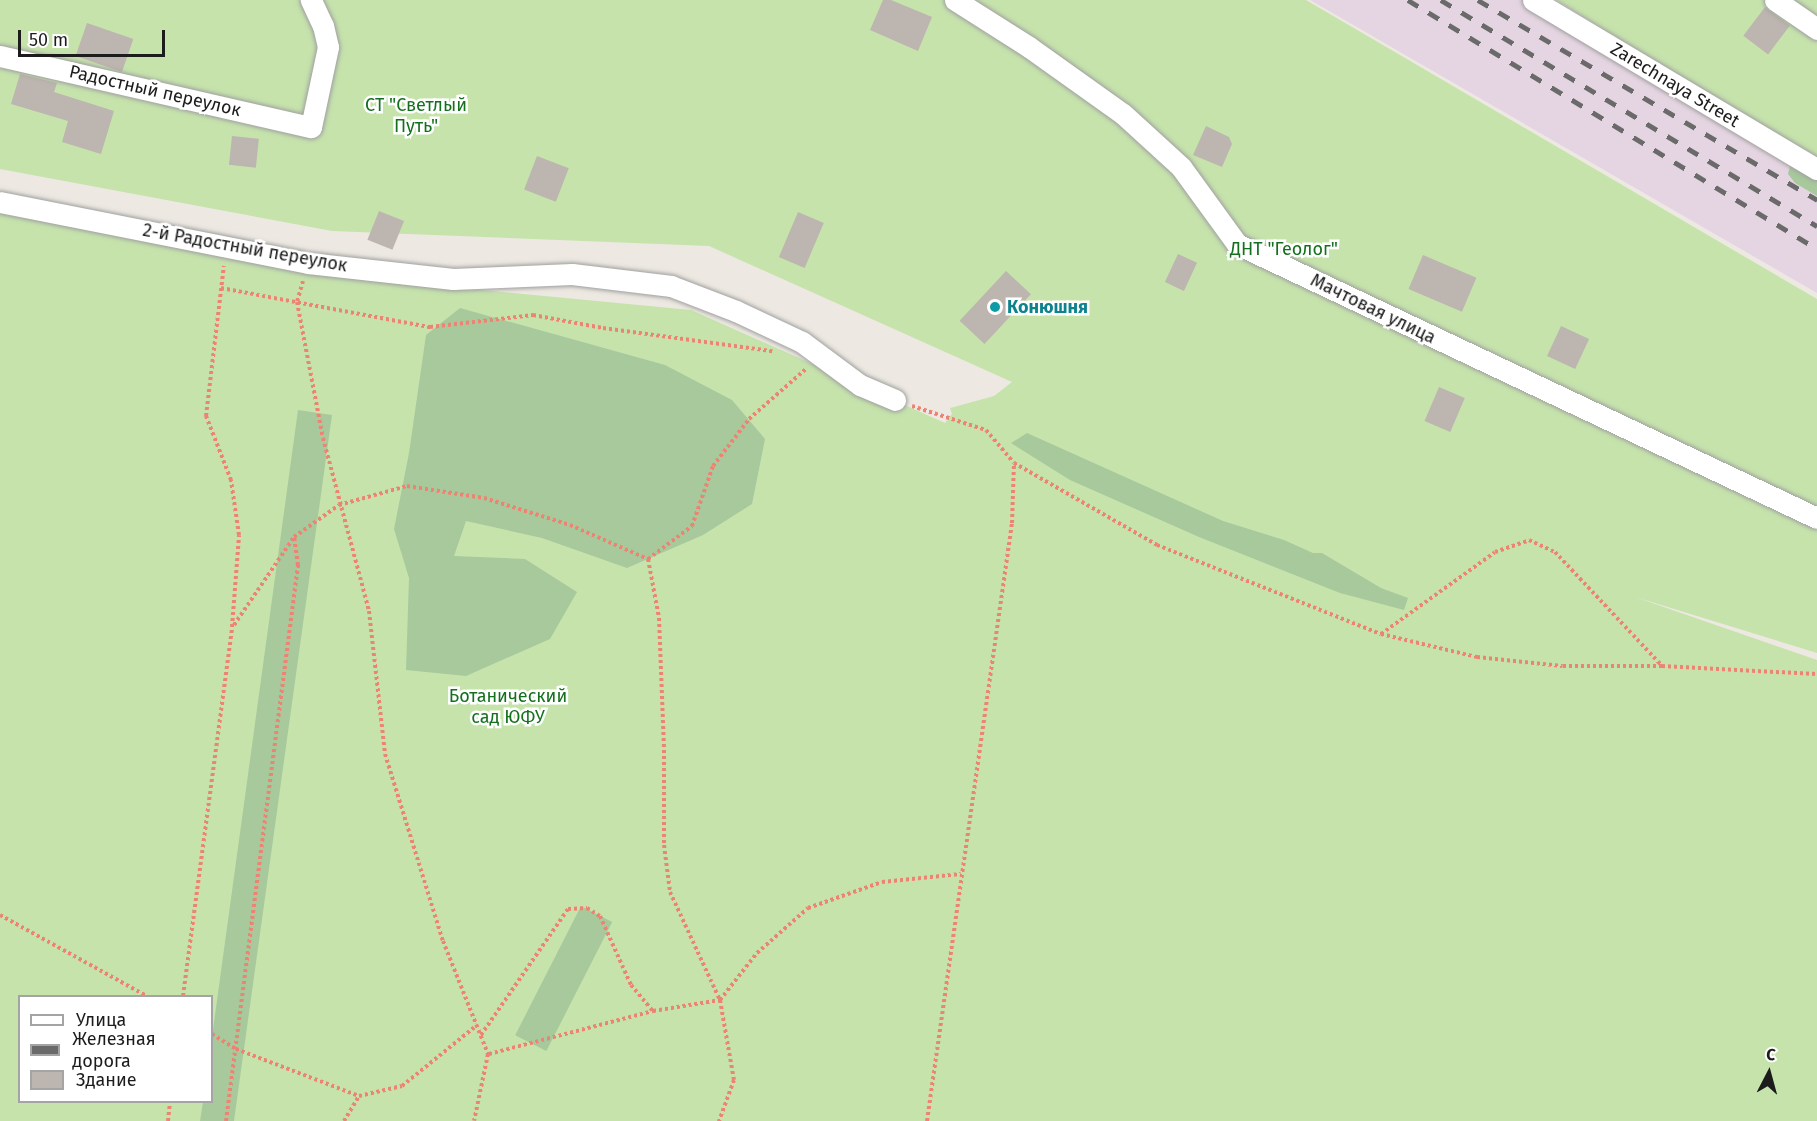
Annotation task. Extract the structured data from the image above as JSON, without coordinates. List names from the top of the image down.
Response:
{
  "streets": {
    "street": [
      "Zarechnaya Street",
      "Радостный переулок",
      "2-й Радостный переулок",
      "Мачтовая улица"
    ]
  },
  "parks": ["СТ \"Светлый Путь\"", "ДНТ \"Геолог\"", "Ботанический сад ЮФУ"],
  "places": ["Конюшня"],
  "legend": ["Улица", "Железная дорога", "Здание"],
  "scale_bar": "50 m",
  "north": "top"
}
